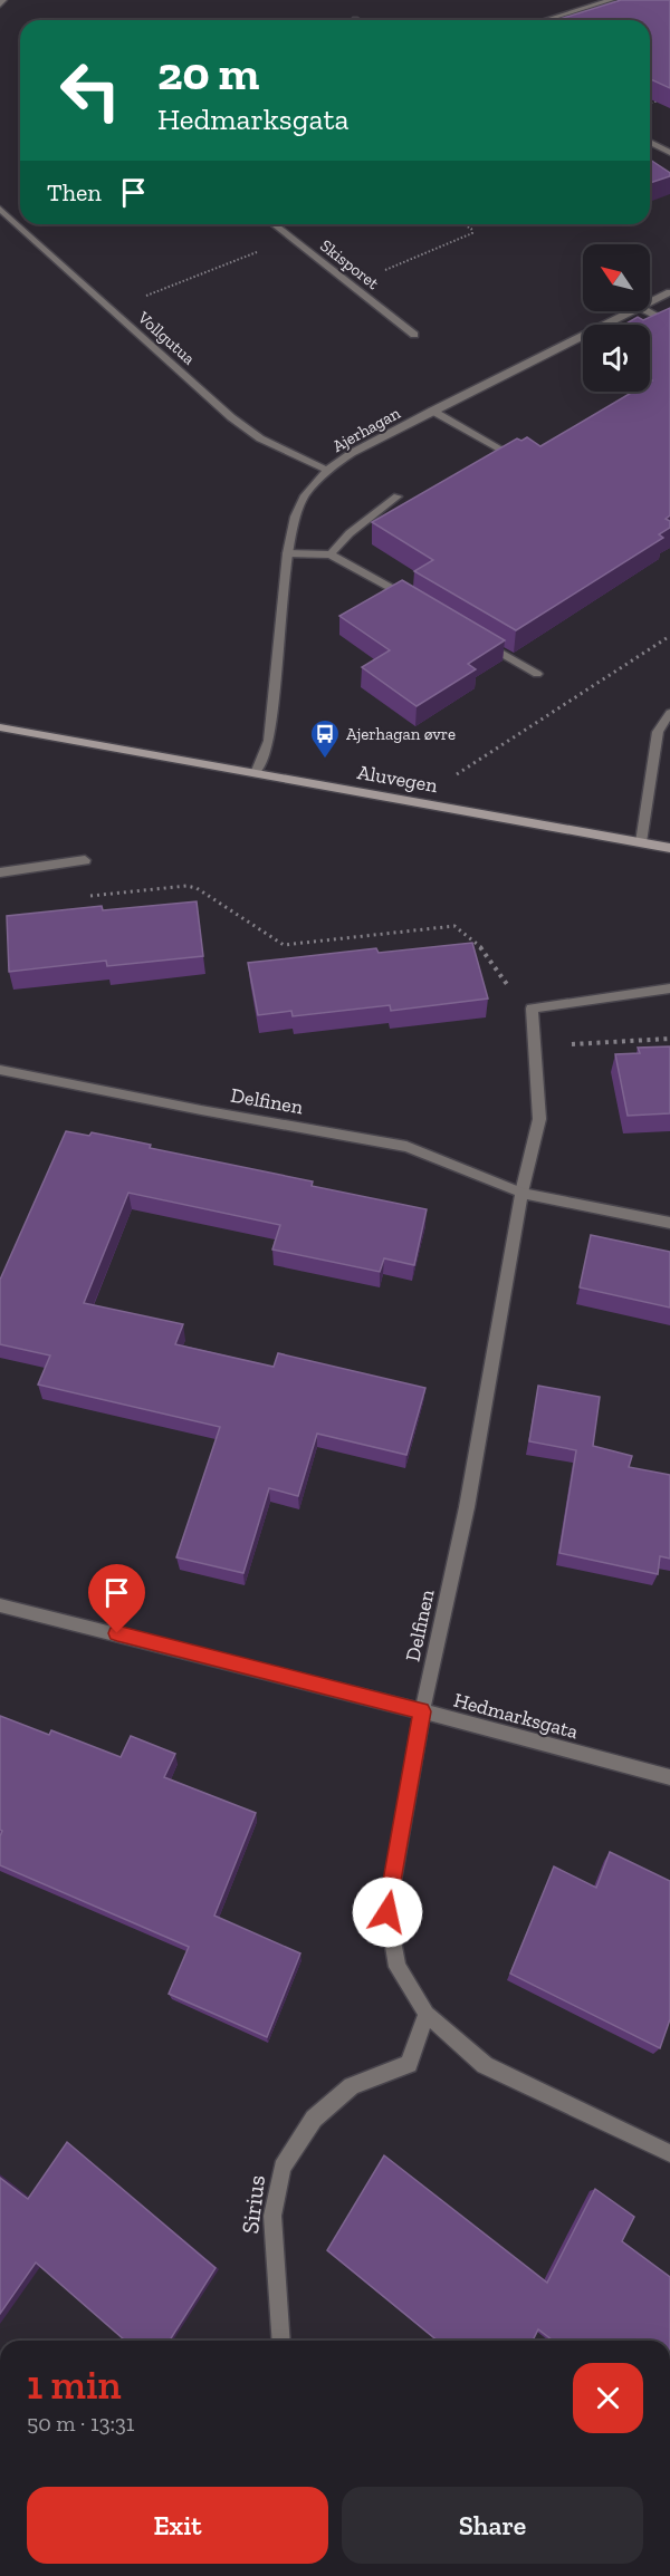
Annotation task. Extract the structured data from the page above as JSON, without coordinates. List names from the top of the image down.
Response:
{
  "streets": {
    "main road": ["Aluvegen"],
    "street": [
      "Skisporet",
      "Vollgutua",
      "Ajerhagan",
      "Delfinen",
      "Hedmarksgata",
      "Sirius"
    ]
  },
  "crossings": [
    ["Vollgutua", "Ajerhagan"],
    ["Ajerhagan", "Aluvegen"],
    ["Delfinen", "Hedmarksgata"]
  ],
  "places": {
    "bus stop": ["Ajerhagan øvre"]
  },
  "north": "top left",
  "page": {
    "turn": ["20 m", "Hedmarksgata"],
    "then": "Then",
    "heading": ["1 min", "50 m · 13:31"],
    "buttons": ["Exit", "Share"]
  }
}
